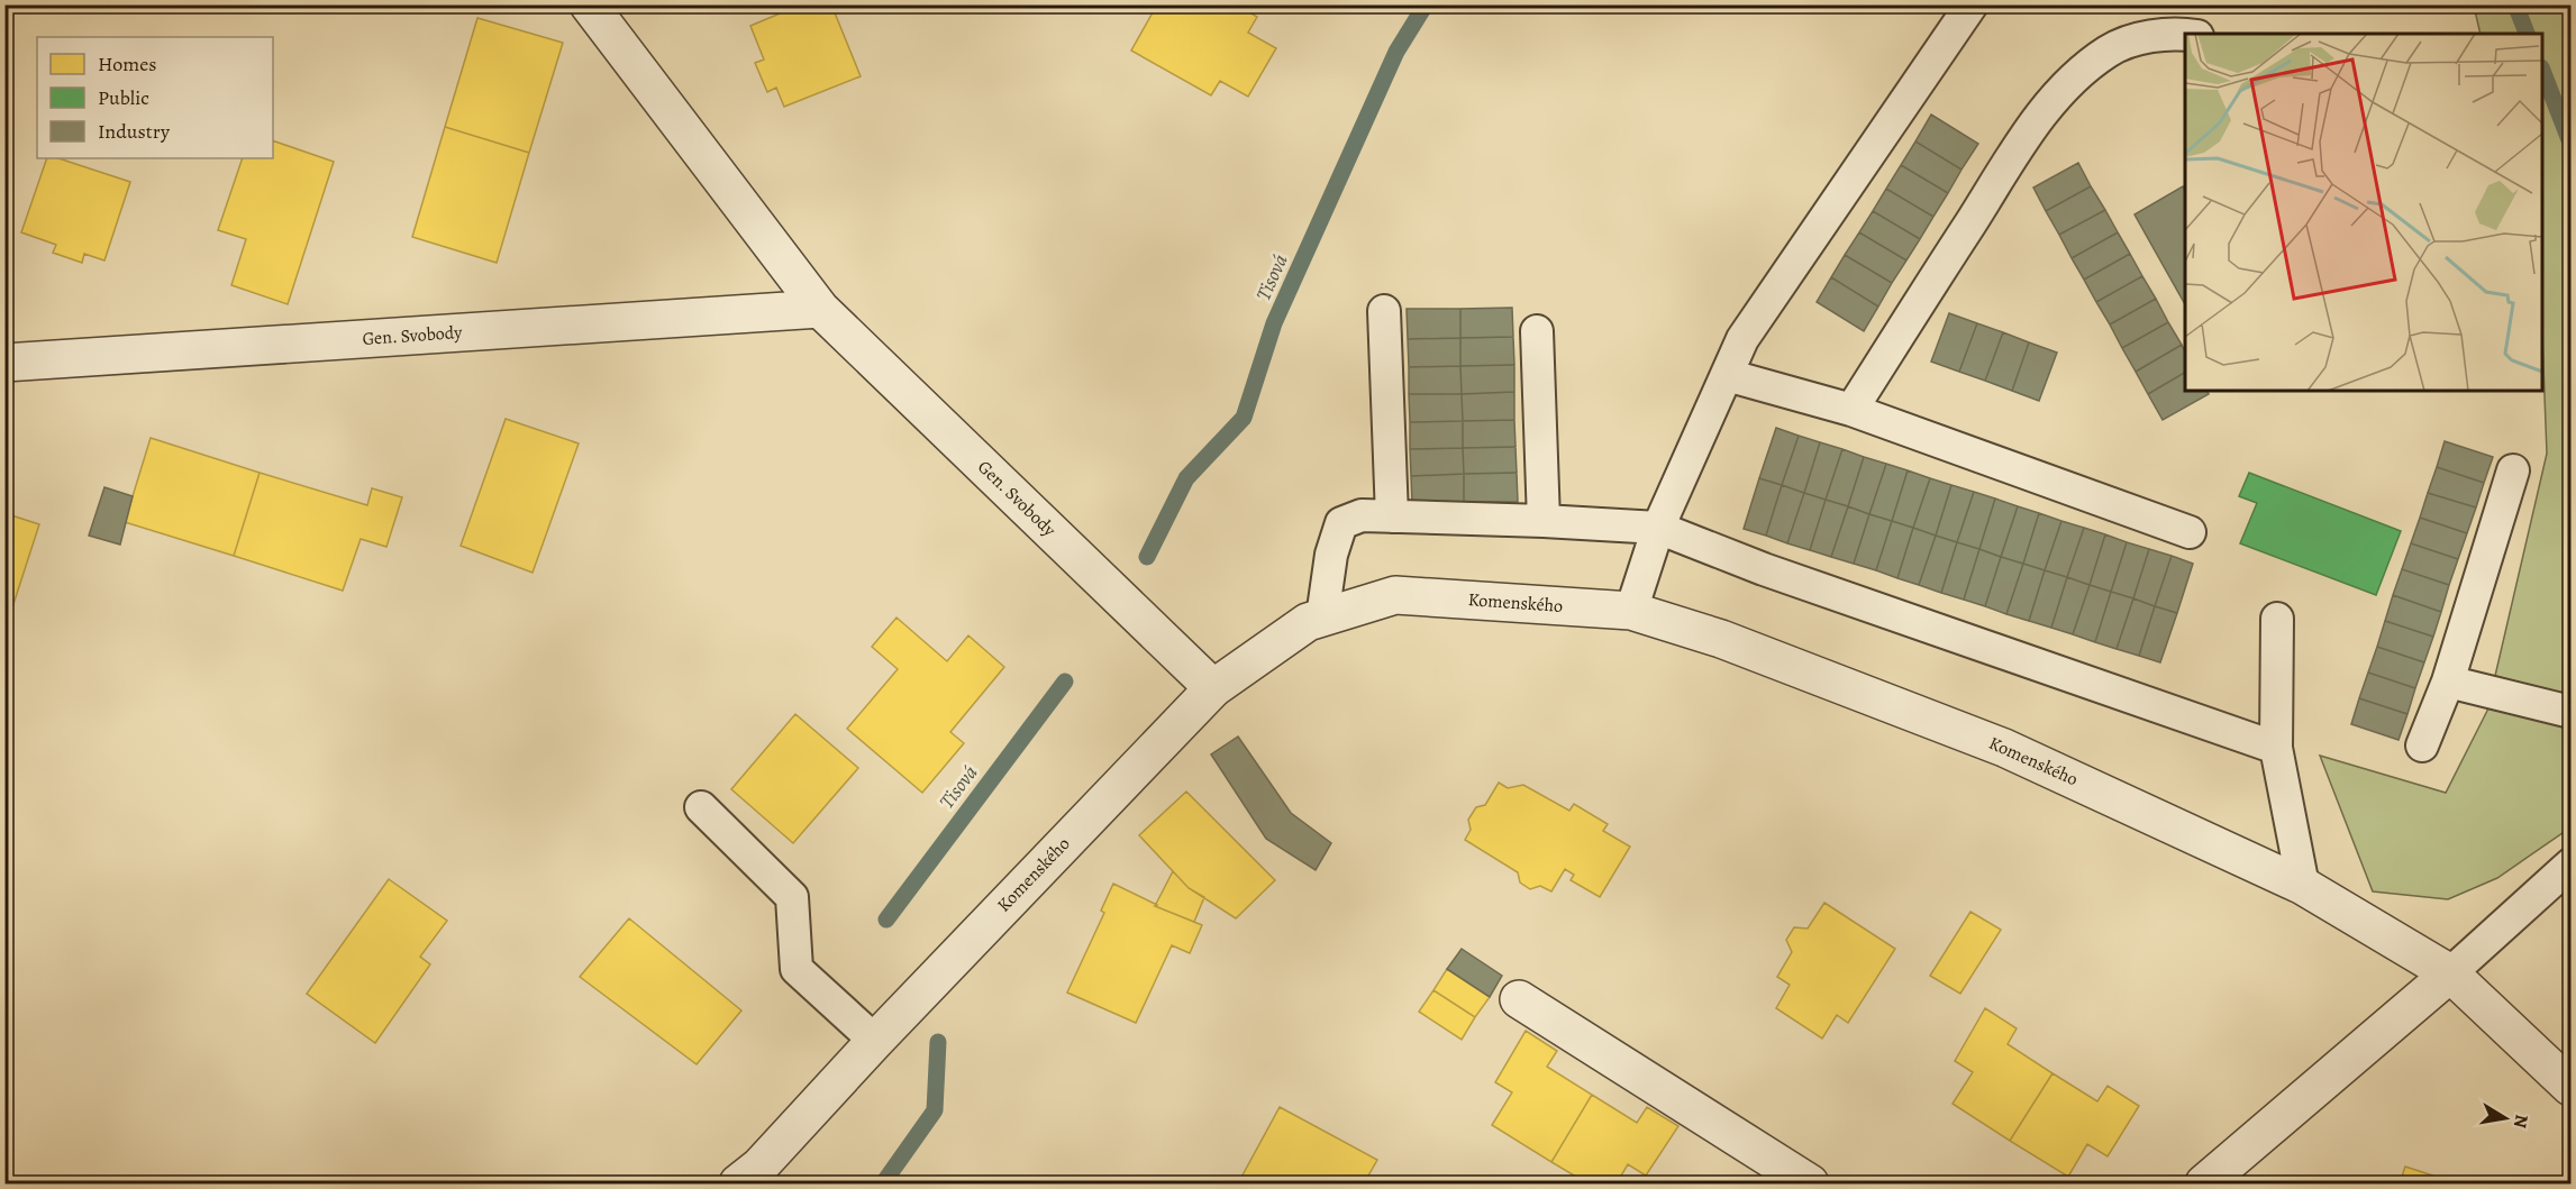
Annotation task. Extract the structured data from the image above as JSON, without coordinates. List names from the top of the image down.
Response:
{
  "streets": {
    "street": ["Gen. Svobody", "Komenského"]
  },
  "crossings": [
    ["Gen. Svobody", "Komenského"]
  ],
  "water": ["Tisová"],
  "legend": ["Homes", "Public", "Industry"],
  "north": "right"
}
